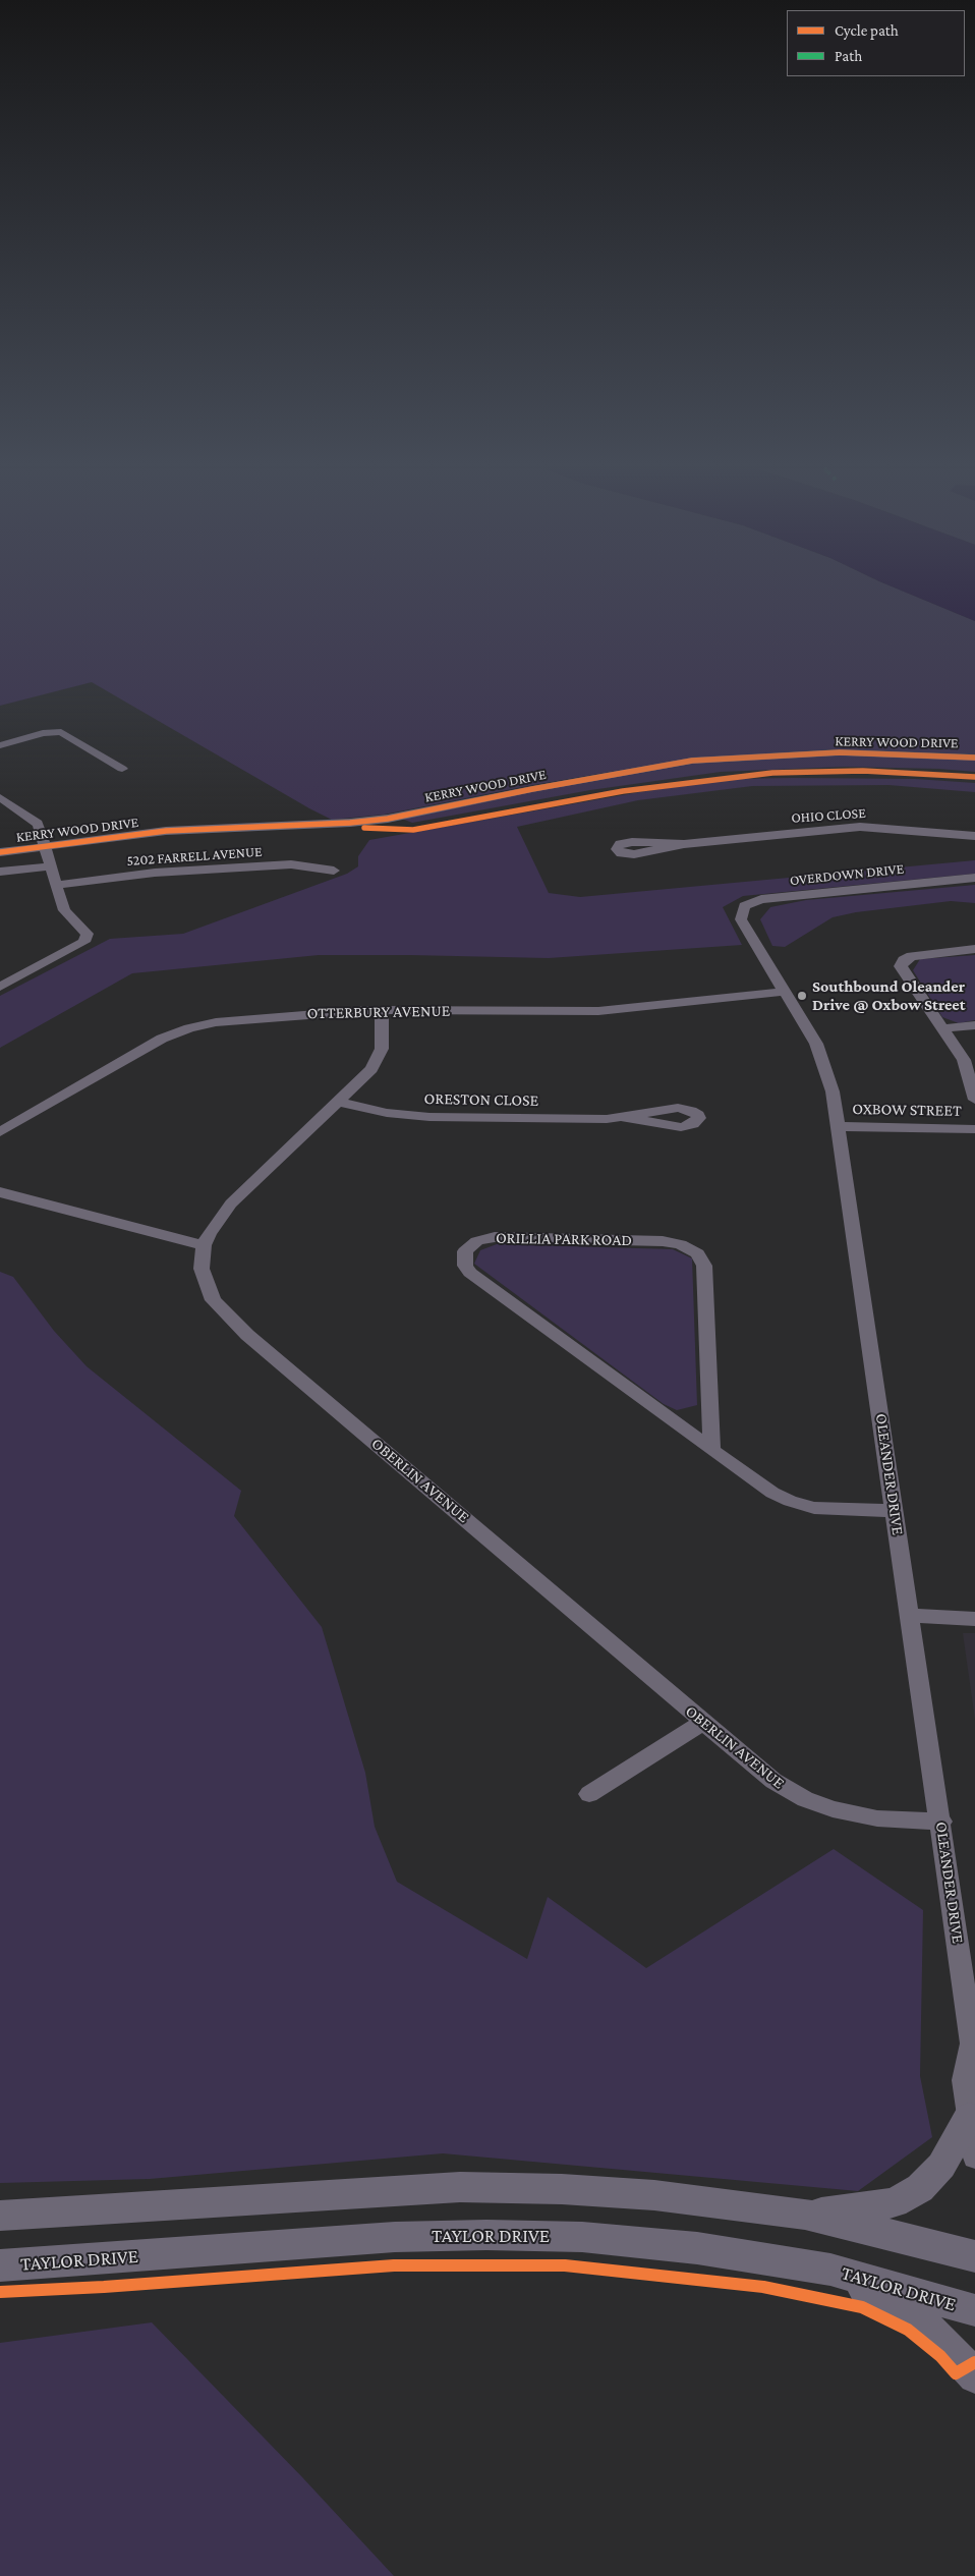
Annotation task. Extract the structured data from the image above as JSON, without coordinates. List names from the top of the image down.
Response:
{
  "streets": {
    "main road": ["TAYLOR DRIVE"],
    "street": [
      "KERRY WOOD DRIVE",
      "OHIO CLOSE",
      "5202 FARRELL AVENUE",
      "OVERDOWN DRIVE",
      "OTTERBURY AVENUE",
      "ORESTON CLOSE",
      "OXBOW STREET",
      "ORILLIA PARK ROAD",
      "OLEANDER DRIVE",
      "OBERLIN AVENUE"
    ]
  },
  "crossings": [
    ["OVERDOWN DRIVE", "OLEANDER DRIVE"],
    ["OTTERBURY AVENUE", "OLEANDER DRIVE"],
    ["OTTERBURY AVENUE", "OBERLIN AVENUE"],
    ["ORESTON CLOSE", "OBERLIN AVENUE"],
    ["OXBOW STREET", "OLEANDER DRIVE"],
    ["ORILLIA PARK ROAD", "OLEANDER DRIVE"],
    ["OLEANDER DRIVE", "OBERLIN AVENUE"]
  ],
  "places": ["Southbound Oleander Drive @ Oxbow Street"],
  "legend": ["Cycle path", "Path"]
}
